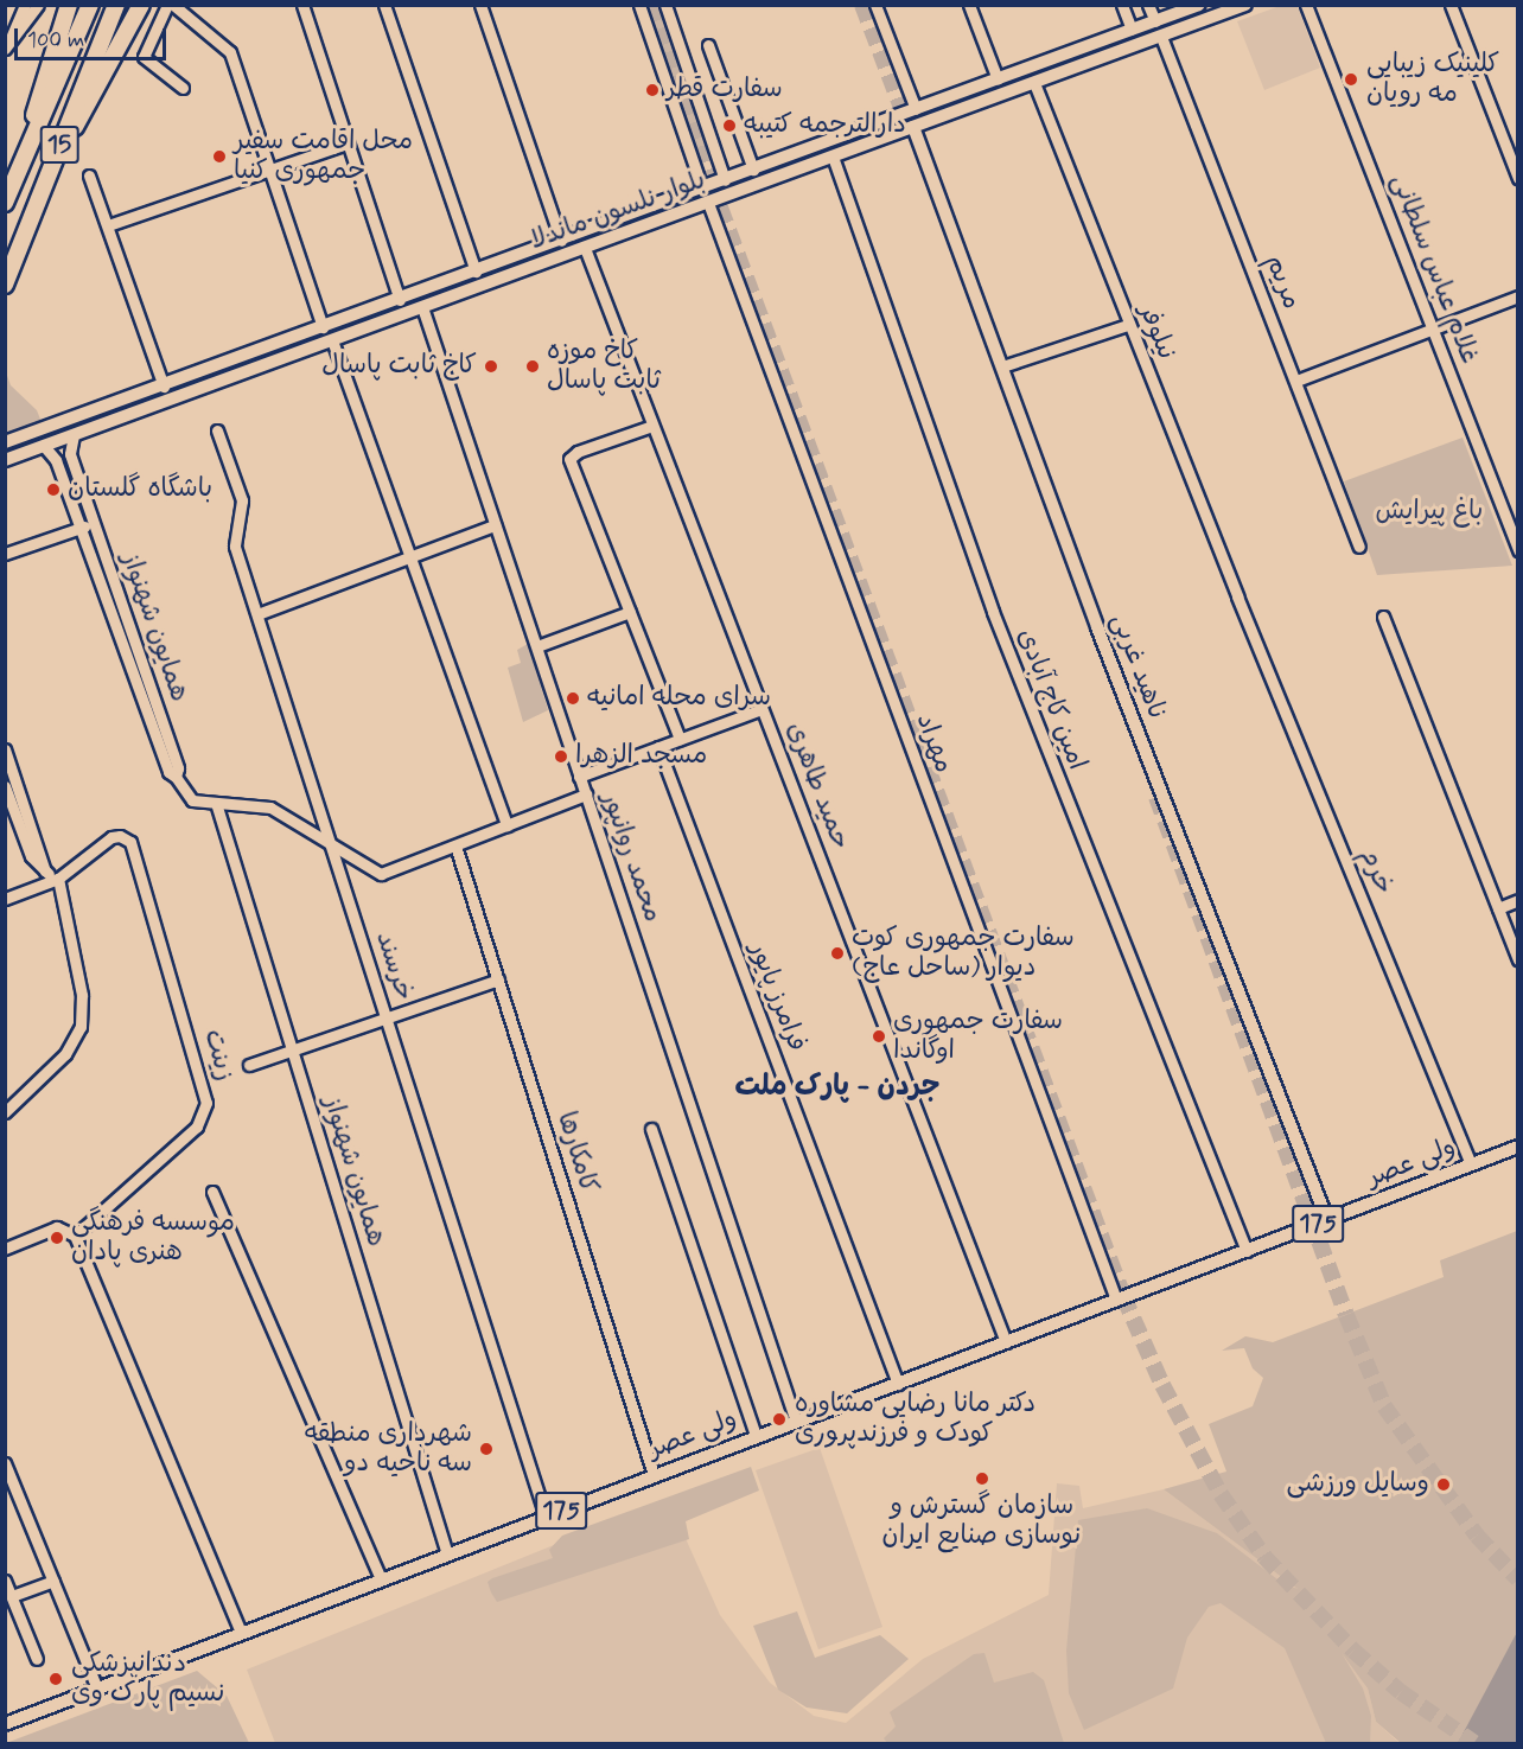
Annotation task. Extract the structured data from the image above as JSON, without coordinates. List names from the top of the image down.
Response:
{
  "streets": {
    "highway": ["15"],
    "main road": [
      "بلوار نلسون ماندلا",
      "ناهید غربی",
      "ولی عصر",
      "175"
    ],
    "street": [
      "غلام عباس سلطانی",
      "مریم",
      "نیلوفر",
      "همایون شهنواز",
      "امین کاج آبادی",
      "مهراد",
      "حمید طاهری",
      "محمد روانپور",
      "خرم",
      "خرسند",
      "فرامرز پایور",
      "زینت",
      "کامکارها"
    ]
  },
  "crossings": [
    ["بلوار نلسون ماندلا", "مریم"],
    ["بلوار نلسون ماندلا", "نیلوفر"],
    ["بلوار نلسون ماندلا", "همایون شهنواز"],
    ["بلوار نلسون ماندلا", "ناهید غربی"],
    ["بلوار نلسون ماندلا", "امین کاج آبادی"],
    ["بلوار نلسون ماندلا", "مهراد"],
    ["بلوار نلسون ماندلا", "حمید طاهری"],
    ["بلوار نلسون ماندلا", "محمد روانپور"],
    ["نیلوفر", "خرم"],
    ["همایون شهنواز", "ولی عصر"],
    ["ناهید غربی", "ولی عصر"],
    ["امین کاج آبادی", "ولی عصر"],
    ["مهراد", "ولی عصر"],
    ["حمید طاهری", "ولی عصر"],
    ["محمد روانپور", "ولی عصر"],
    ["خرم", "ولی عصر"],
    ["خرسند", "ولی عصر"],
    ["فرامرز پایور", "ولی عصر"],
    ["کامکارها", "ولی عصر"]
  ],
  "districts": ["جردن - پارک ملت"],
  "parks": ["باغ پیرایش"],
  "places": [
    "کلینیک زیبایی مه رویان",
    "سفارت قطر",
    "دارالترجمه کتیبه",
    "محل اقامت سفیر جمهوری کنیا",
    "کاخ ثابت پاسال",
    "کاخ موزه ثابت پاسال",
    "باشگاه گلستان",
    "سرای محله امانیه",
    "مسجد الزهرا",
    "سفارت جمهوری کوت دیوار (ساحل عاج)",
    "سفارت جمهوری اوگاندا",
    "موسسه فرهنگی هنری پادان",
    "دکتر مانا رضایی مشاوره کودک و فرزندپروری",
    "شهرداری منطقه سه ناحیه دو",
    "سازمان گسترش و نوسازی صنایع ایران",
    "وسایل ورزشی",
    "دندانپزشکی نسیم پارک وی"
  ],
  "scale_bar": "100 m"
}
